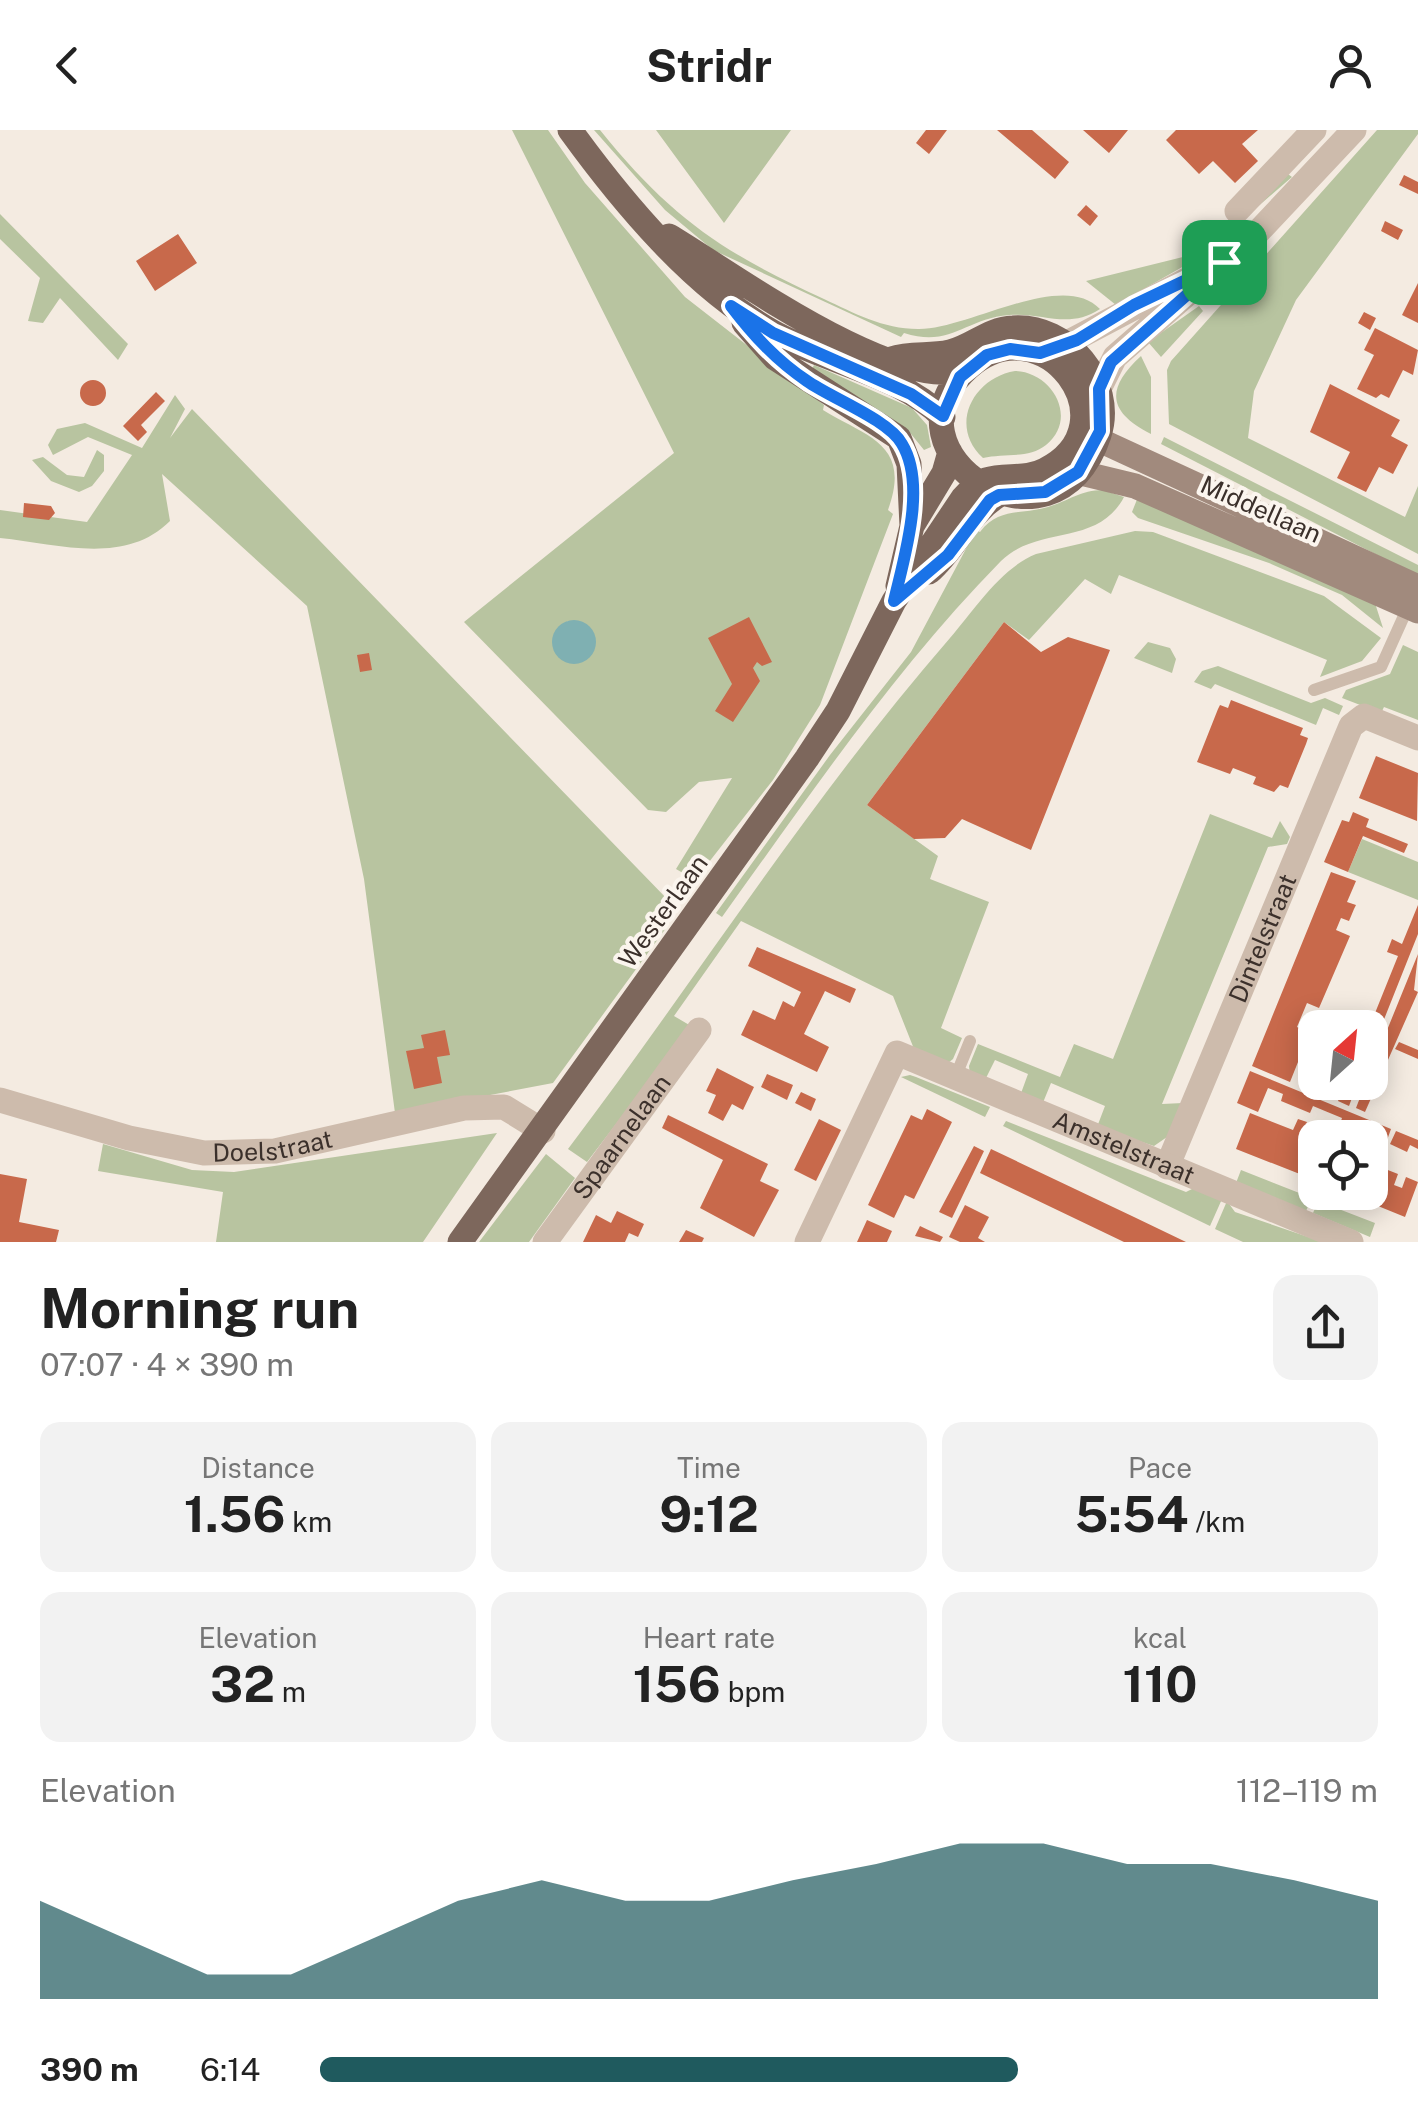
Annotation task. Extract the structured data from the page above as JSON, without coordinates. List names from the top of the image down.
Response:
{
  "streets": {
    "main road": ["Middellaan", "Westerlaan"],
    "street": [
      "Dintelstraat",
      "Spaarnelaan",
      "Doelstraat",
      "Amstelstraat"
    ]
  },
  "crossings": [
    ["Middellaan", "Westerlaan"],
    ["Westerlaan", "Doelstraat"],
    ["Dintelstraat", "Amstelstraat"]
  ],
  "north": "top right",
  "page": {
    "header": "Stridr",
    "heading": ["Morning run", "07:07 · 4 × 390 m"],
    "stats": [
      ["Distance", "1.56 km"],
      ["Time", "9:12"],
      ["Pace", "5:54 /km"],
      ["Elevation", "32 m"],
      ["Heart rate", "156 bpm"],
      ["kcal", "110"]
    ],
    "chart": ["Elevation", "112–119 m"],
    "list": [
      {
        "name": "390 m",
        "note": "6:14"
      }
    ]
  }
}
